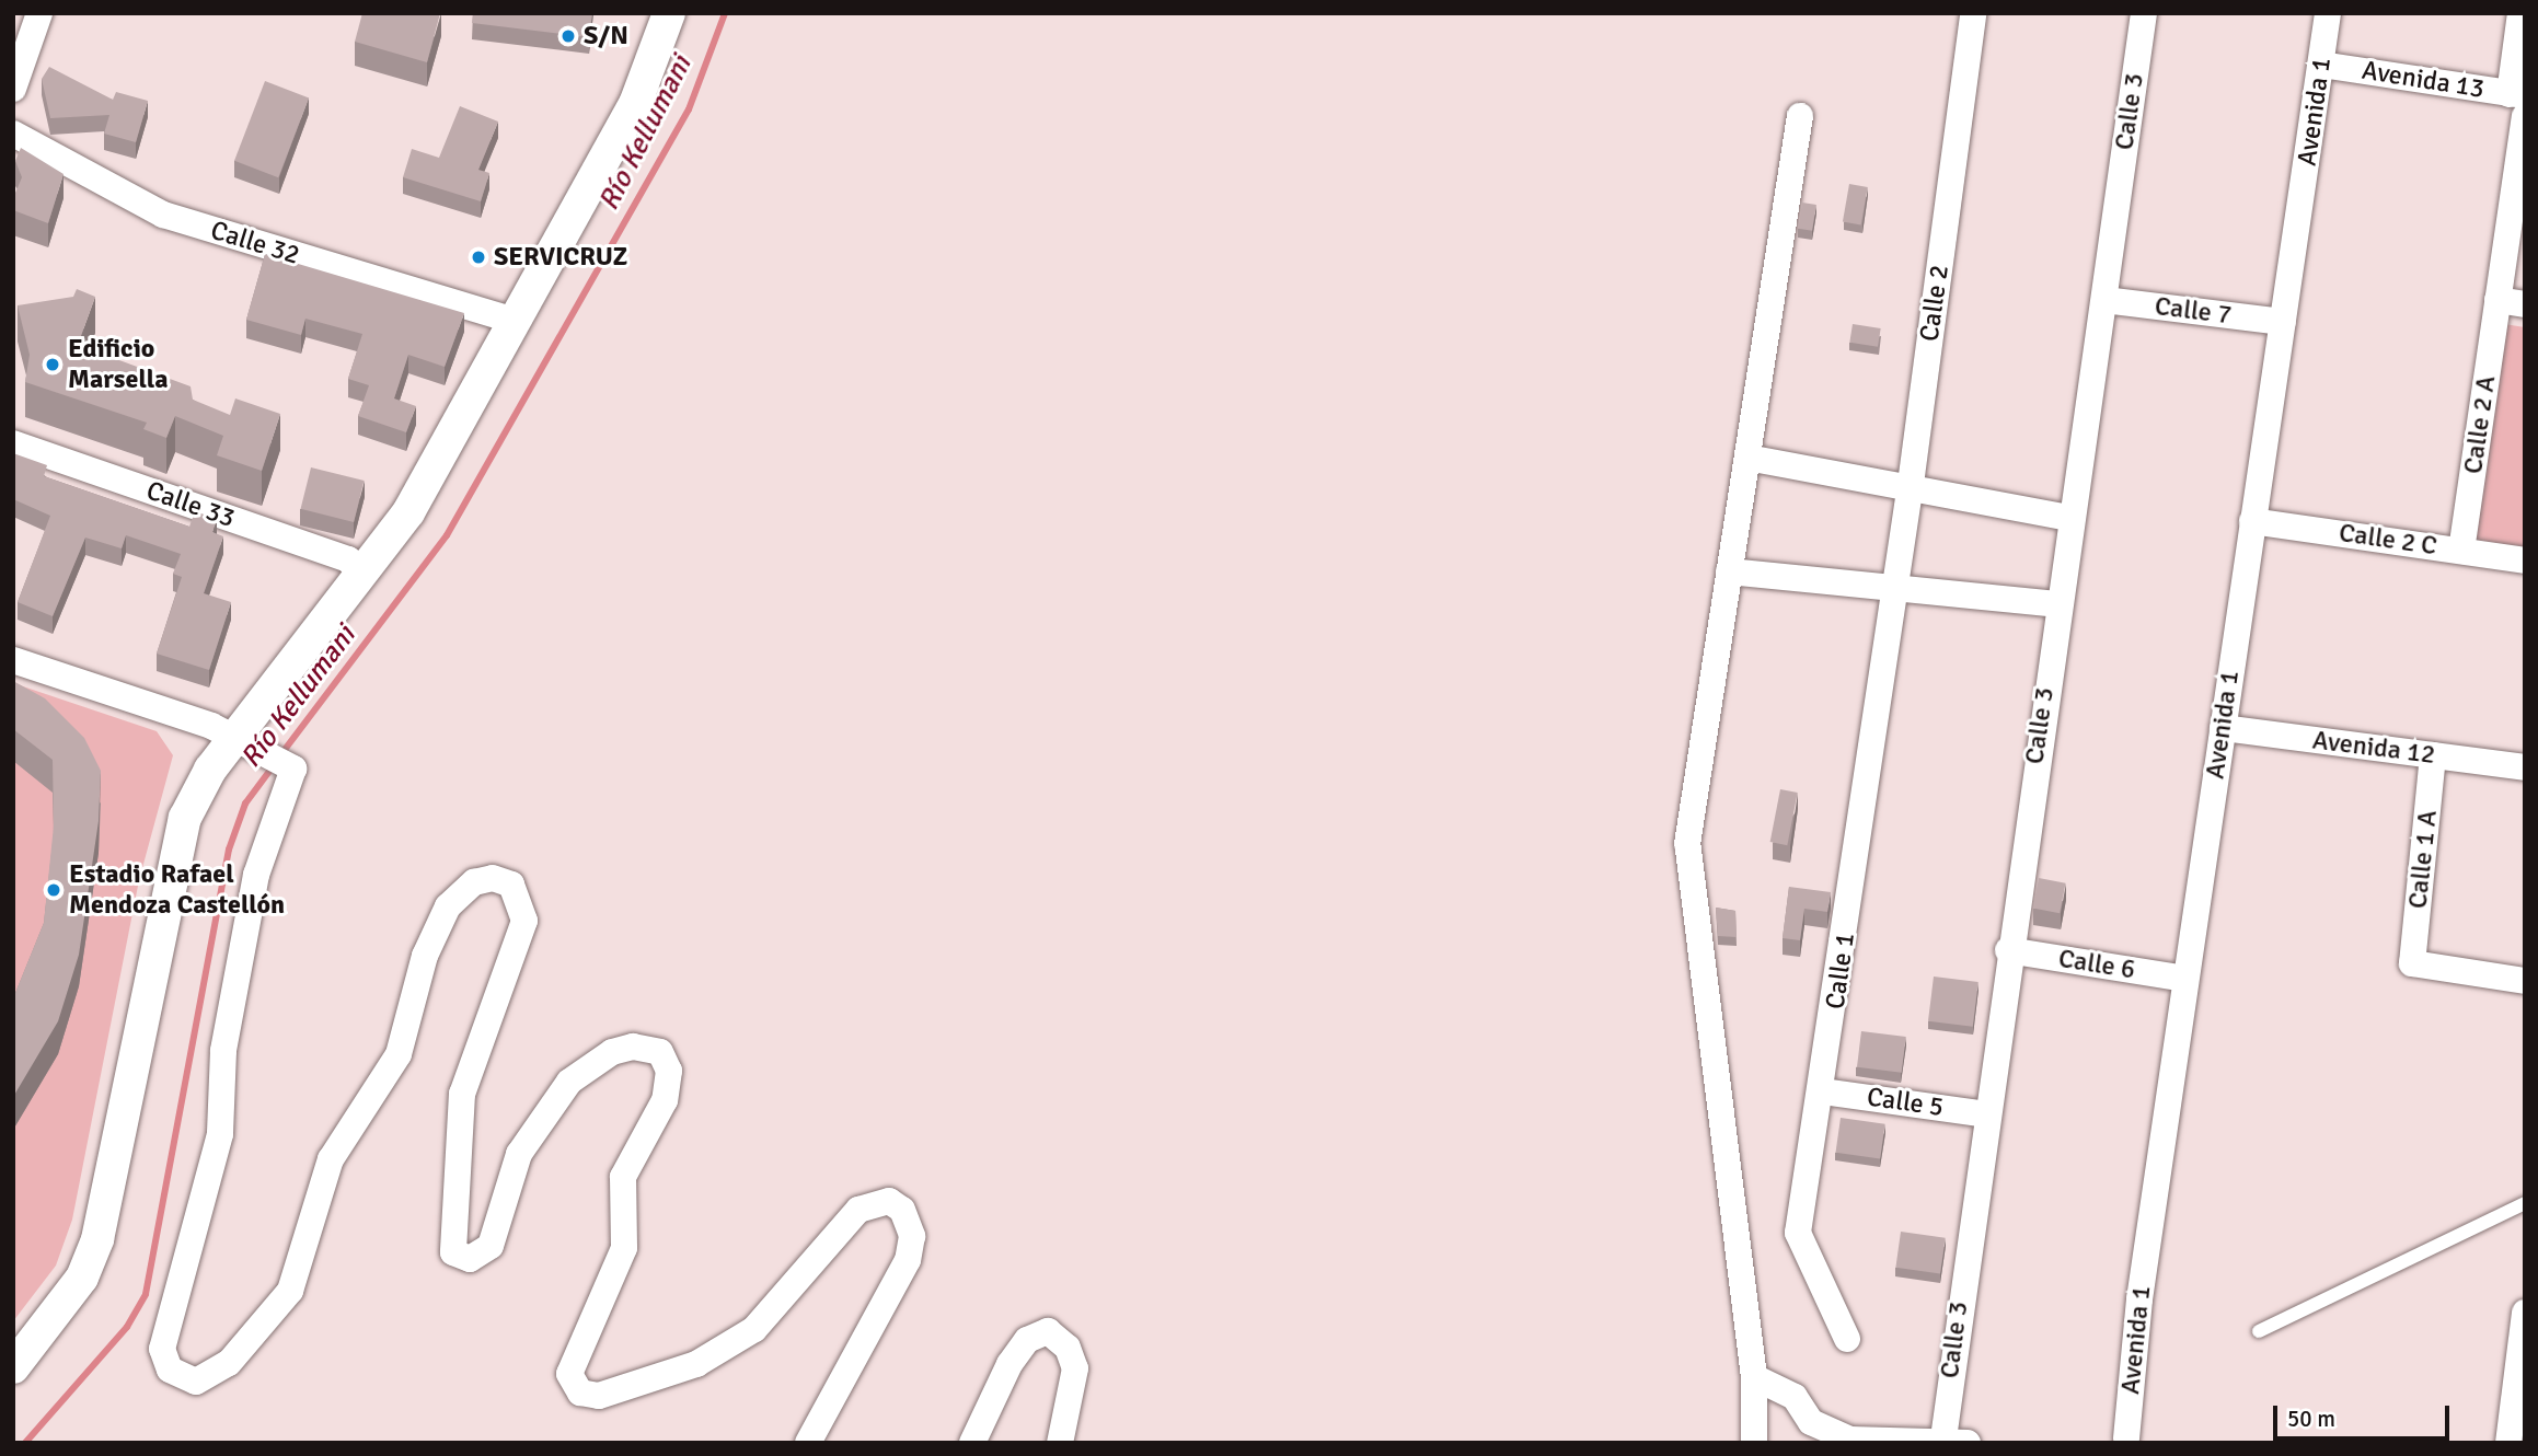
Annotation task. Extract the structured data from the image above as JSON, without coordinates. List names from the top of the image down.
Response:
{
  "streets": {
    "street": [
      "Avenida 13",
      "Calle 3",
      "Avenida 1",
      "Calle 32",
      "Calle 2",
      "Calle 7",
      "Calle 2 A",
      "Calle 33",
      "Calle 2 C",
      "Avenida 12",
      "Calle 1 A",
      "Calle 6",
      "Calle 1",
      "Calle 5"
    ]
  },
  "crossings": [
    ["Avenida 13", "Avenida 1"],
    ["Avenida 13", "Calle 2 A"],
    ["Calle 3", "Calle 7"],
    ["Calle 3", "Calle 6"],
    ["Calle 3", "Calle 5"],
    ["Avenida 1", "Calle 7"],
    ["Avenida 1", "Calle 2 C"],
    ["Avenida 1", "Avenida 12"],
    ["Avenida 1", "Calle 6"],
    ["Calle 2", "Calle 1"],
    ["Calle 2 A", "Calle 2 C"],
    ["Avenida 12", "Calle 1 A"],
    ["Calle 1", "Calle 5"]
  ],
  "water": ["Río Kellumani"],
  "places": [
    "S/N",
    "SERVICRUZ",
    "Edificio Marsella",
    "Estadio Rafael Mendoza Castellón"
  ],
  "scale_bar": "50 m"
}
